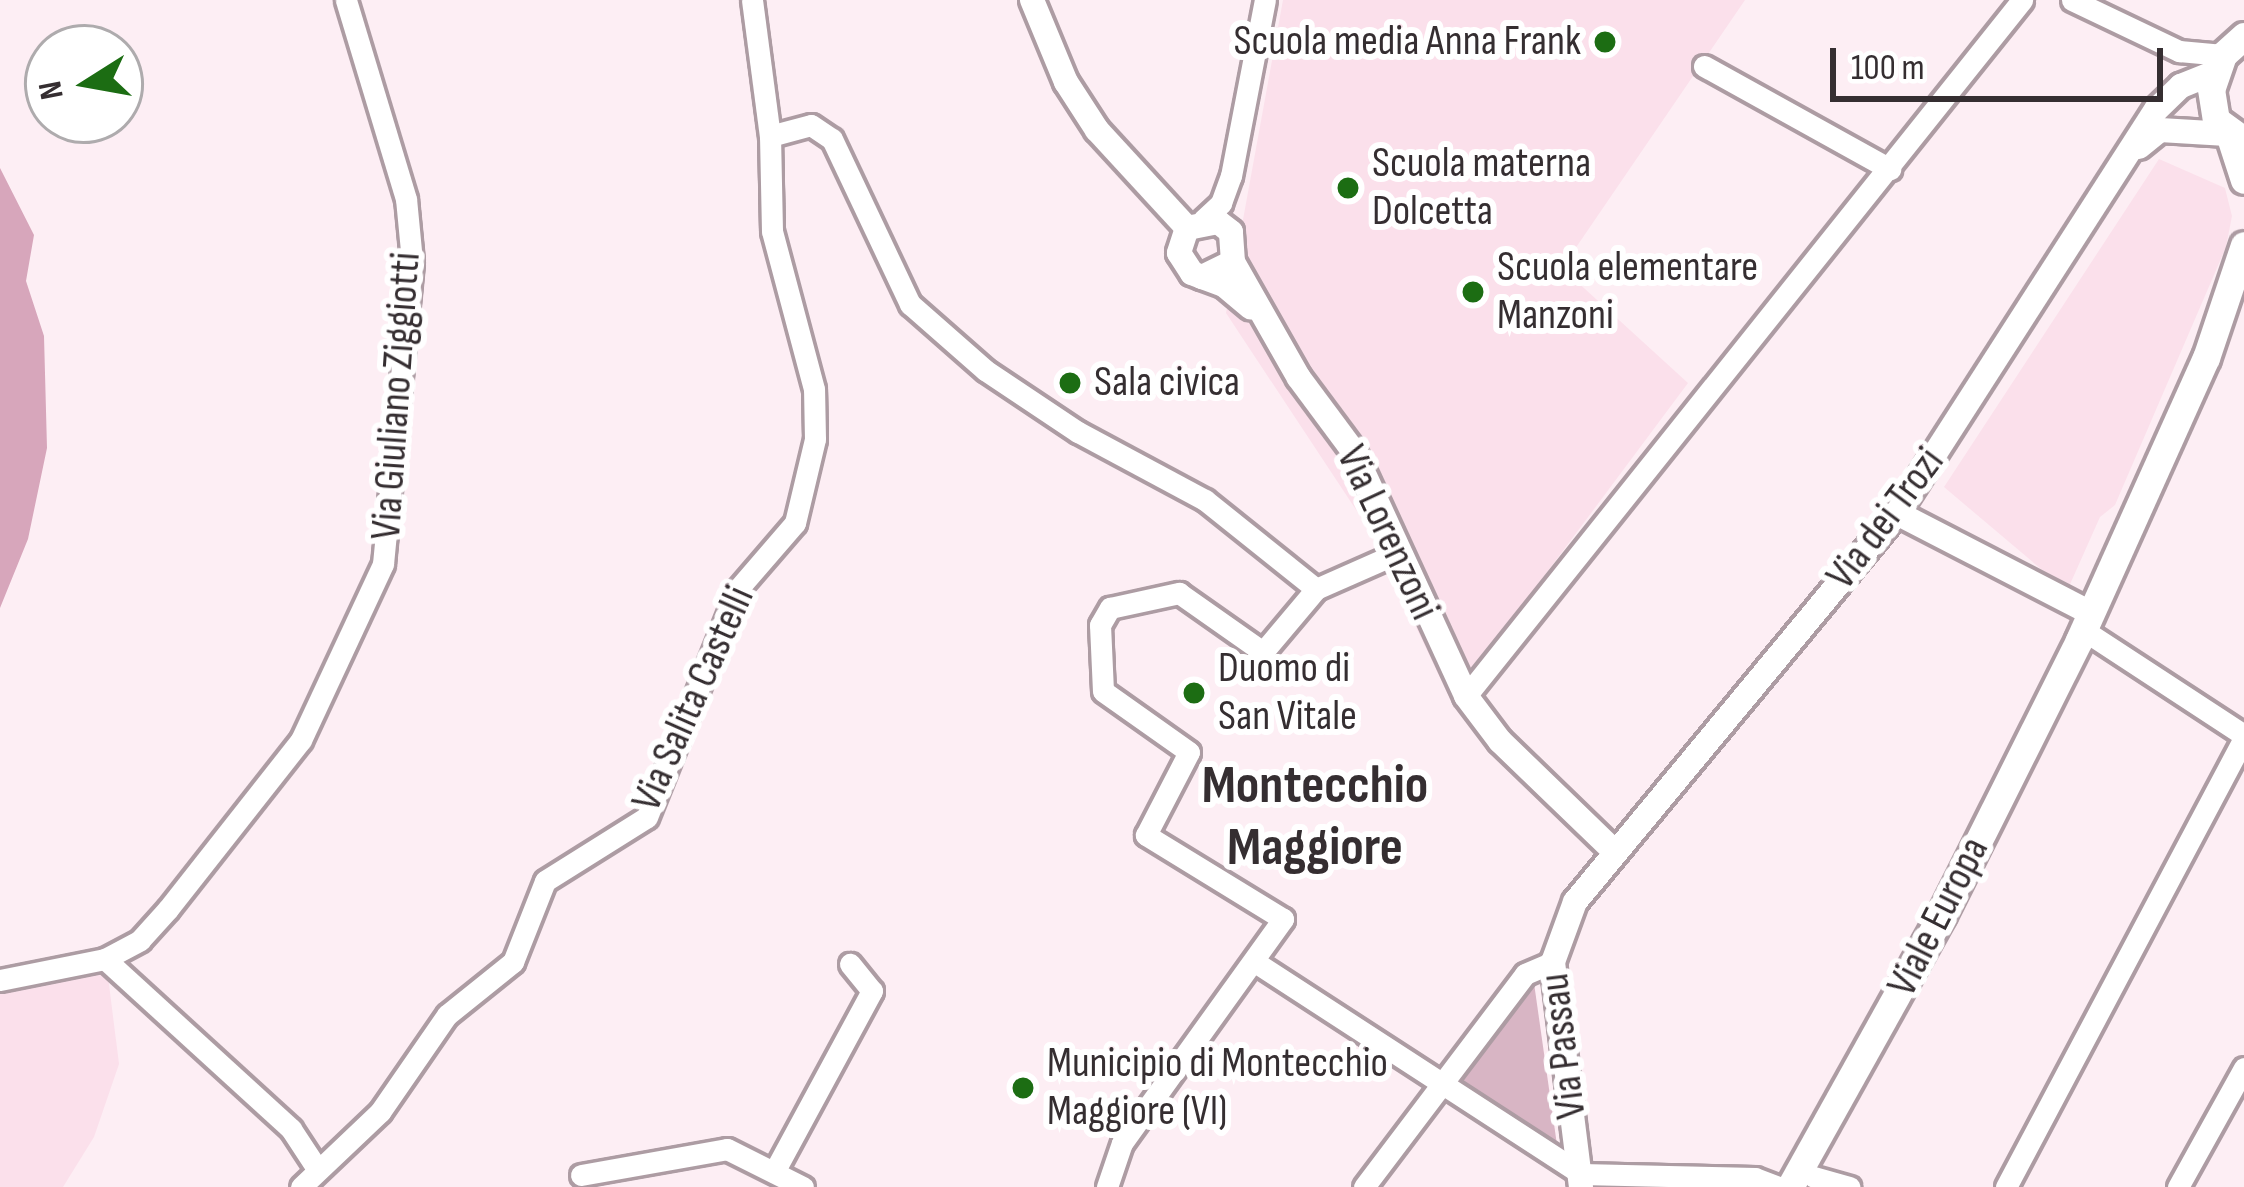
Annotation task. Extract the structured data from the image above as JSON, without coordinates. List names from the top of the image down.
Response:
{
  "streets": {
    "main road": ["Viale Europa"],
    "street": [
      "Via Giuliano Ziggiotti",
      "Via dei Trozi",
      "Via Lorenzoni",
      "Via Salita Castelli",
      "Via Passau"
    ]
  },
  "crossings": [
    ["Via dei Trozi", "Via Passau"]
  ],
  "districts": ["Montecchio Maggiore"],
  "places": [
    "Scuola media Anna Frank",
    "Scuola materna Dolcetta",
    "Scuola elementare Manzoni",
    "Sala civica",
    "Duomo di San Vitale",
    "Municipio di Montecchio Maggiore (VI)"
  ],
  "scale_bar": "100 m",
  "north": "left"
}
